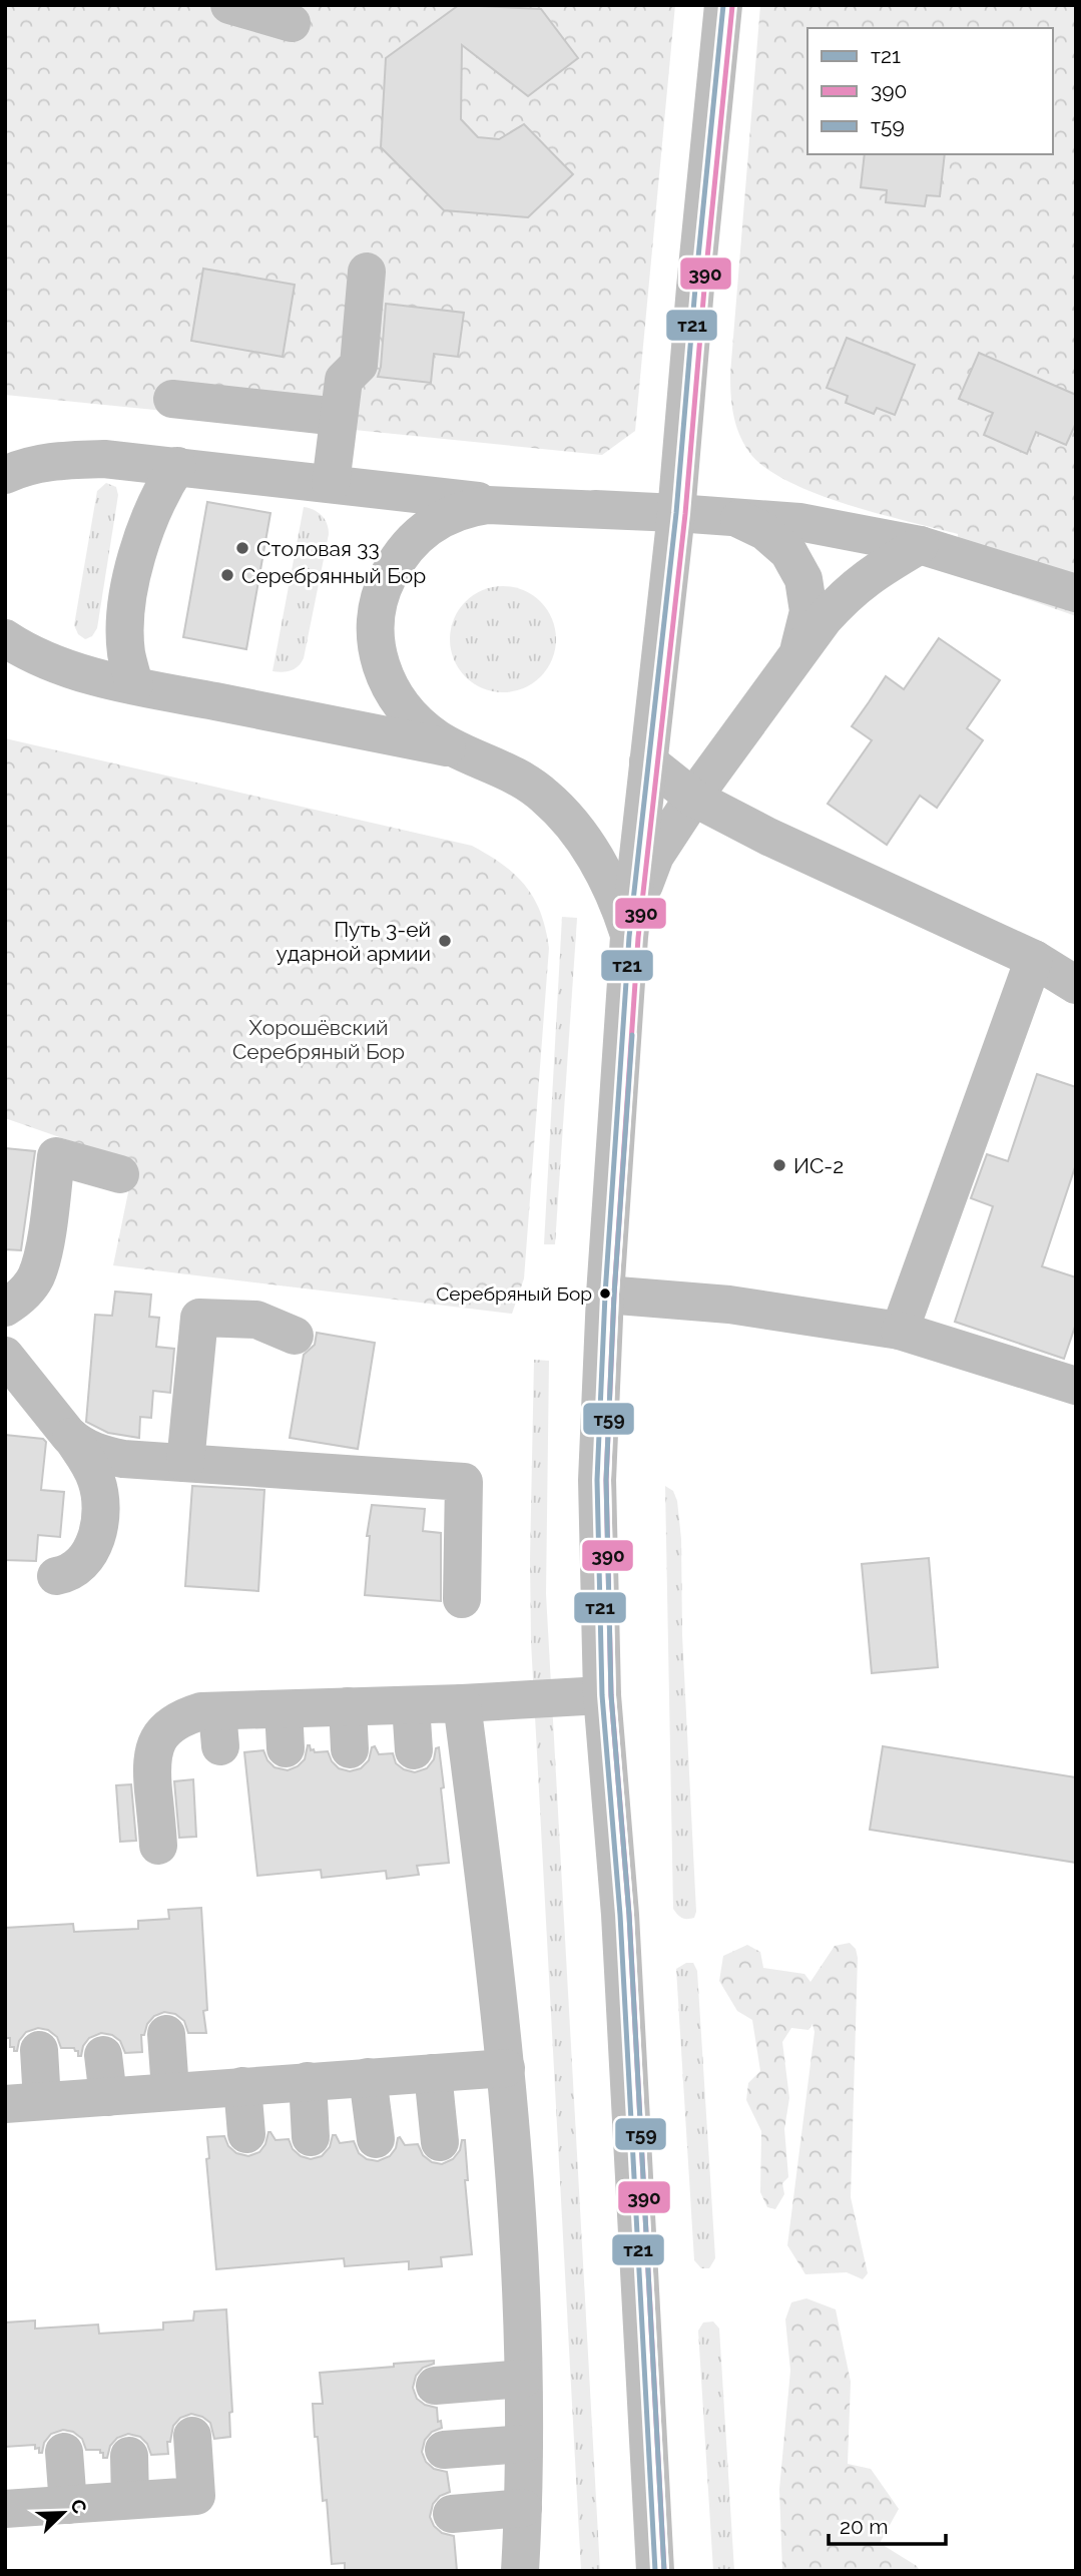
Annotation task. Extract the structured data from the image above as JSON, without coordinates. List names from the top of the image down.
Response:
{
  "parks": ["Хорошёвский Серебряный Бор"],
  "places": [
    "Столовая 33",
    "Серебрянный Бор",
    "Путь 3-ей ударной армии",
    "ИС-2",
    "Серебряный Бор"
  ],
  "lines": ["transit line т21", "transit line 390", "transit line т59"],
  "legend": ["т21", "390", "т59"],
  "scale_bar": "20 m",
  "north": "top right"
}
